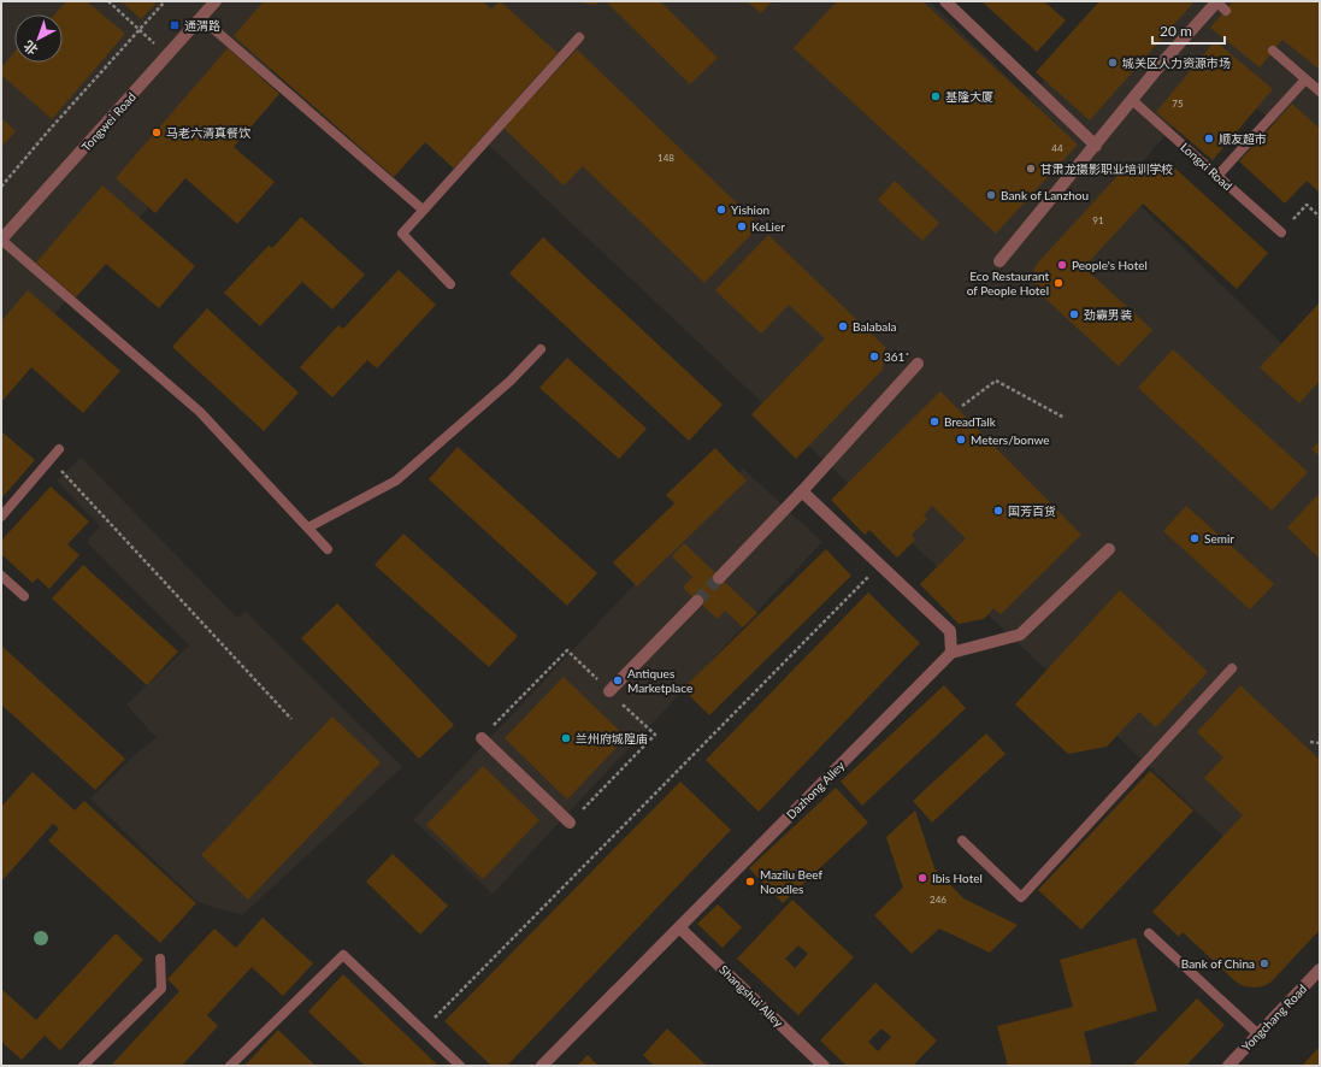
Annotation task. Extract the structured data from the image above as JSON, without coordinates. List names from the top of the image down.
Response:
{
  "streets": {
    "street": [
      "Tongwei Road",
      "Dazhong Alley",
      "Shangshui Alley",
      "Yongchang Road"
    ],
    "lane": ["Longxi Road"]
  },
  "crossings": [
    ["Dazhong Alley", "Shangshui Alley"]
  ],
  "places": {
    "transit": ["通渭路"],
    "other": [
      "城关区人力资源市场",
      "基隆大厦",
      "马老六清真餐饮",
      "顺友超市",
      "甘肃龙摄影职业培训学校",
      "Bank of Lanzhou",
      "Yishion",
      "KeLier",
      "People's Hotel",
      "Eco Restaurant of People Hotel",
      "劲霸男装",
      "Balabala",
      "361˚",
      "BreadTalk",
      "Meters/bonwe",
      "国芳百货",
      "Semir",
      "Antiques Marketplace",
      "兰州府城隍庙",
      "Ibis Hotel",
      "Mazilu Beef Noodles",
      "Bank of China"
    ]
  },
  "house_numbers": [
    "75",
    "44",
    "148",
    "91",
    "246"
  ],
  "scale_bar": "20 m",
  "north": "bottom left"
}
